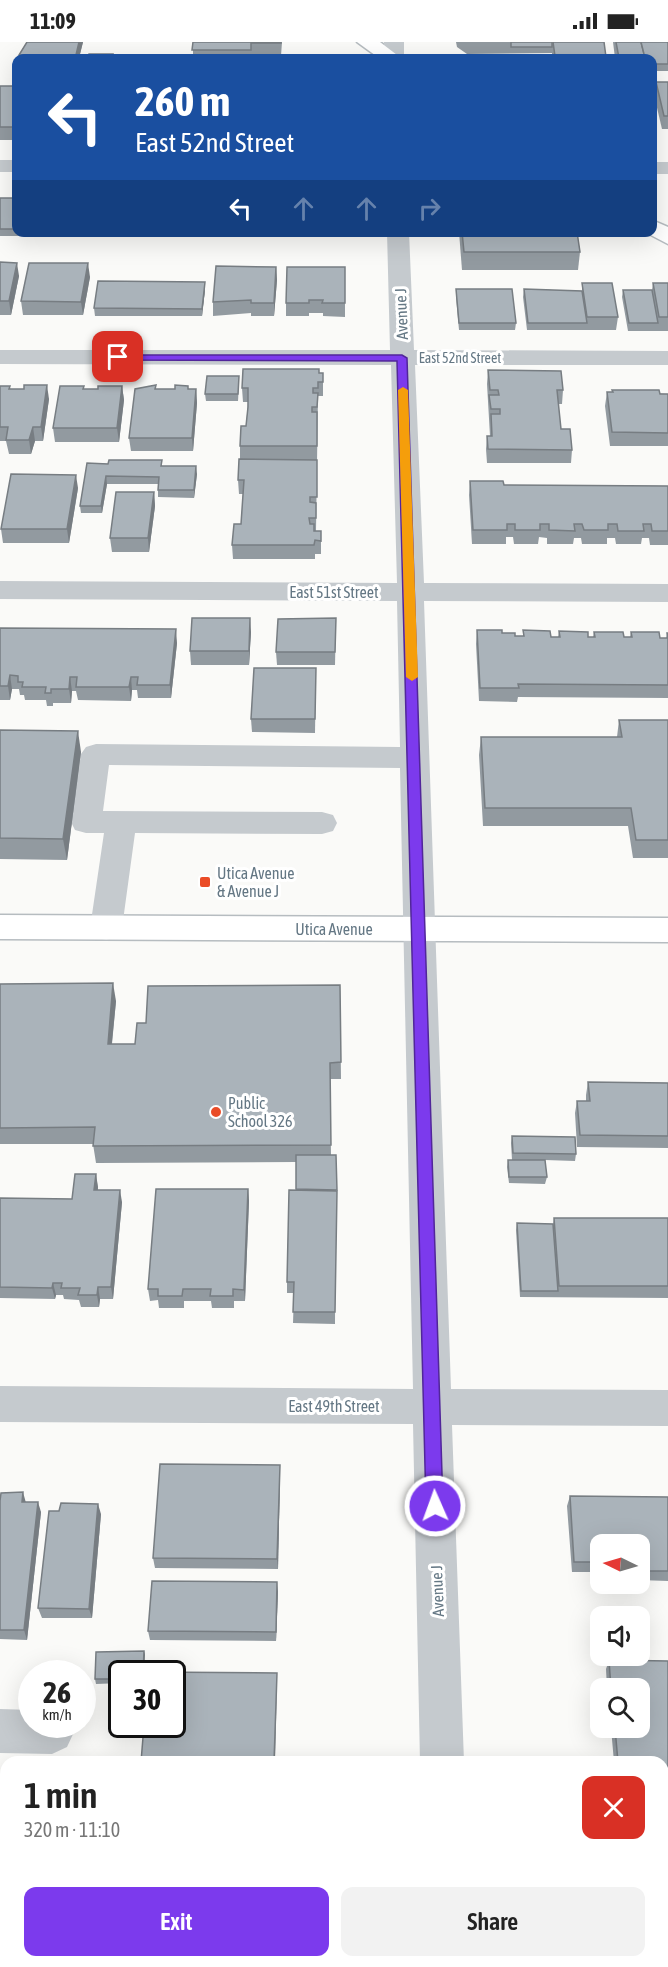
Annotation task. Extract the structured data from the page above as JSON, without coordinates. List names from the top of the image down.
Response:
{
  "streets": {
    "main road": ["Utica Avenue"],
    "street": [
      "Avenue J",
      "East 52nd Street",
      "East 51st Street",
      "East 49th Street"
    ]
  },
  "crossings": [
    ["Avenue J", "East 52nd Street"],
    ["Avenue J", "East 51st Street"],
    ["Avenue J", "Utica Avenue"],
    ["Avenue J", "East 49th Street"]
  ],
  "places": {
    "transit": ["Utica Avenue & Avenue J"],
    "other": ["Public School 326"]
  },
  "north": "left",
  "page": {
    "status": "11:09",
    "turn": ["260 m", "East 52nd Street"],
    "speed": "26 km/h",
    "limit": "30",
    "heading": ["1 min", "320 m · 11:10"],
    "buttons": ["Exit", "Share"]
  }
}
